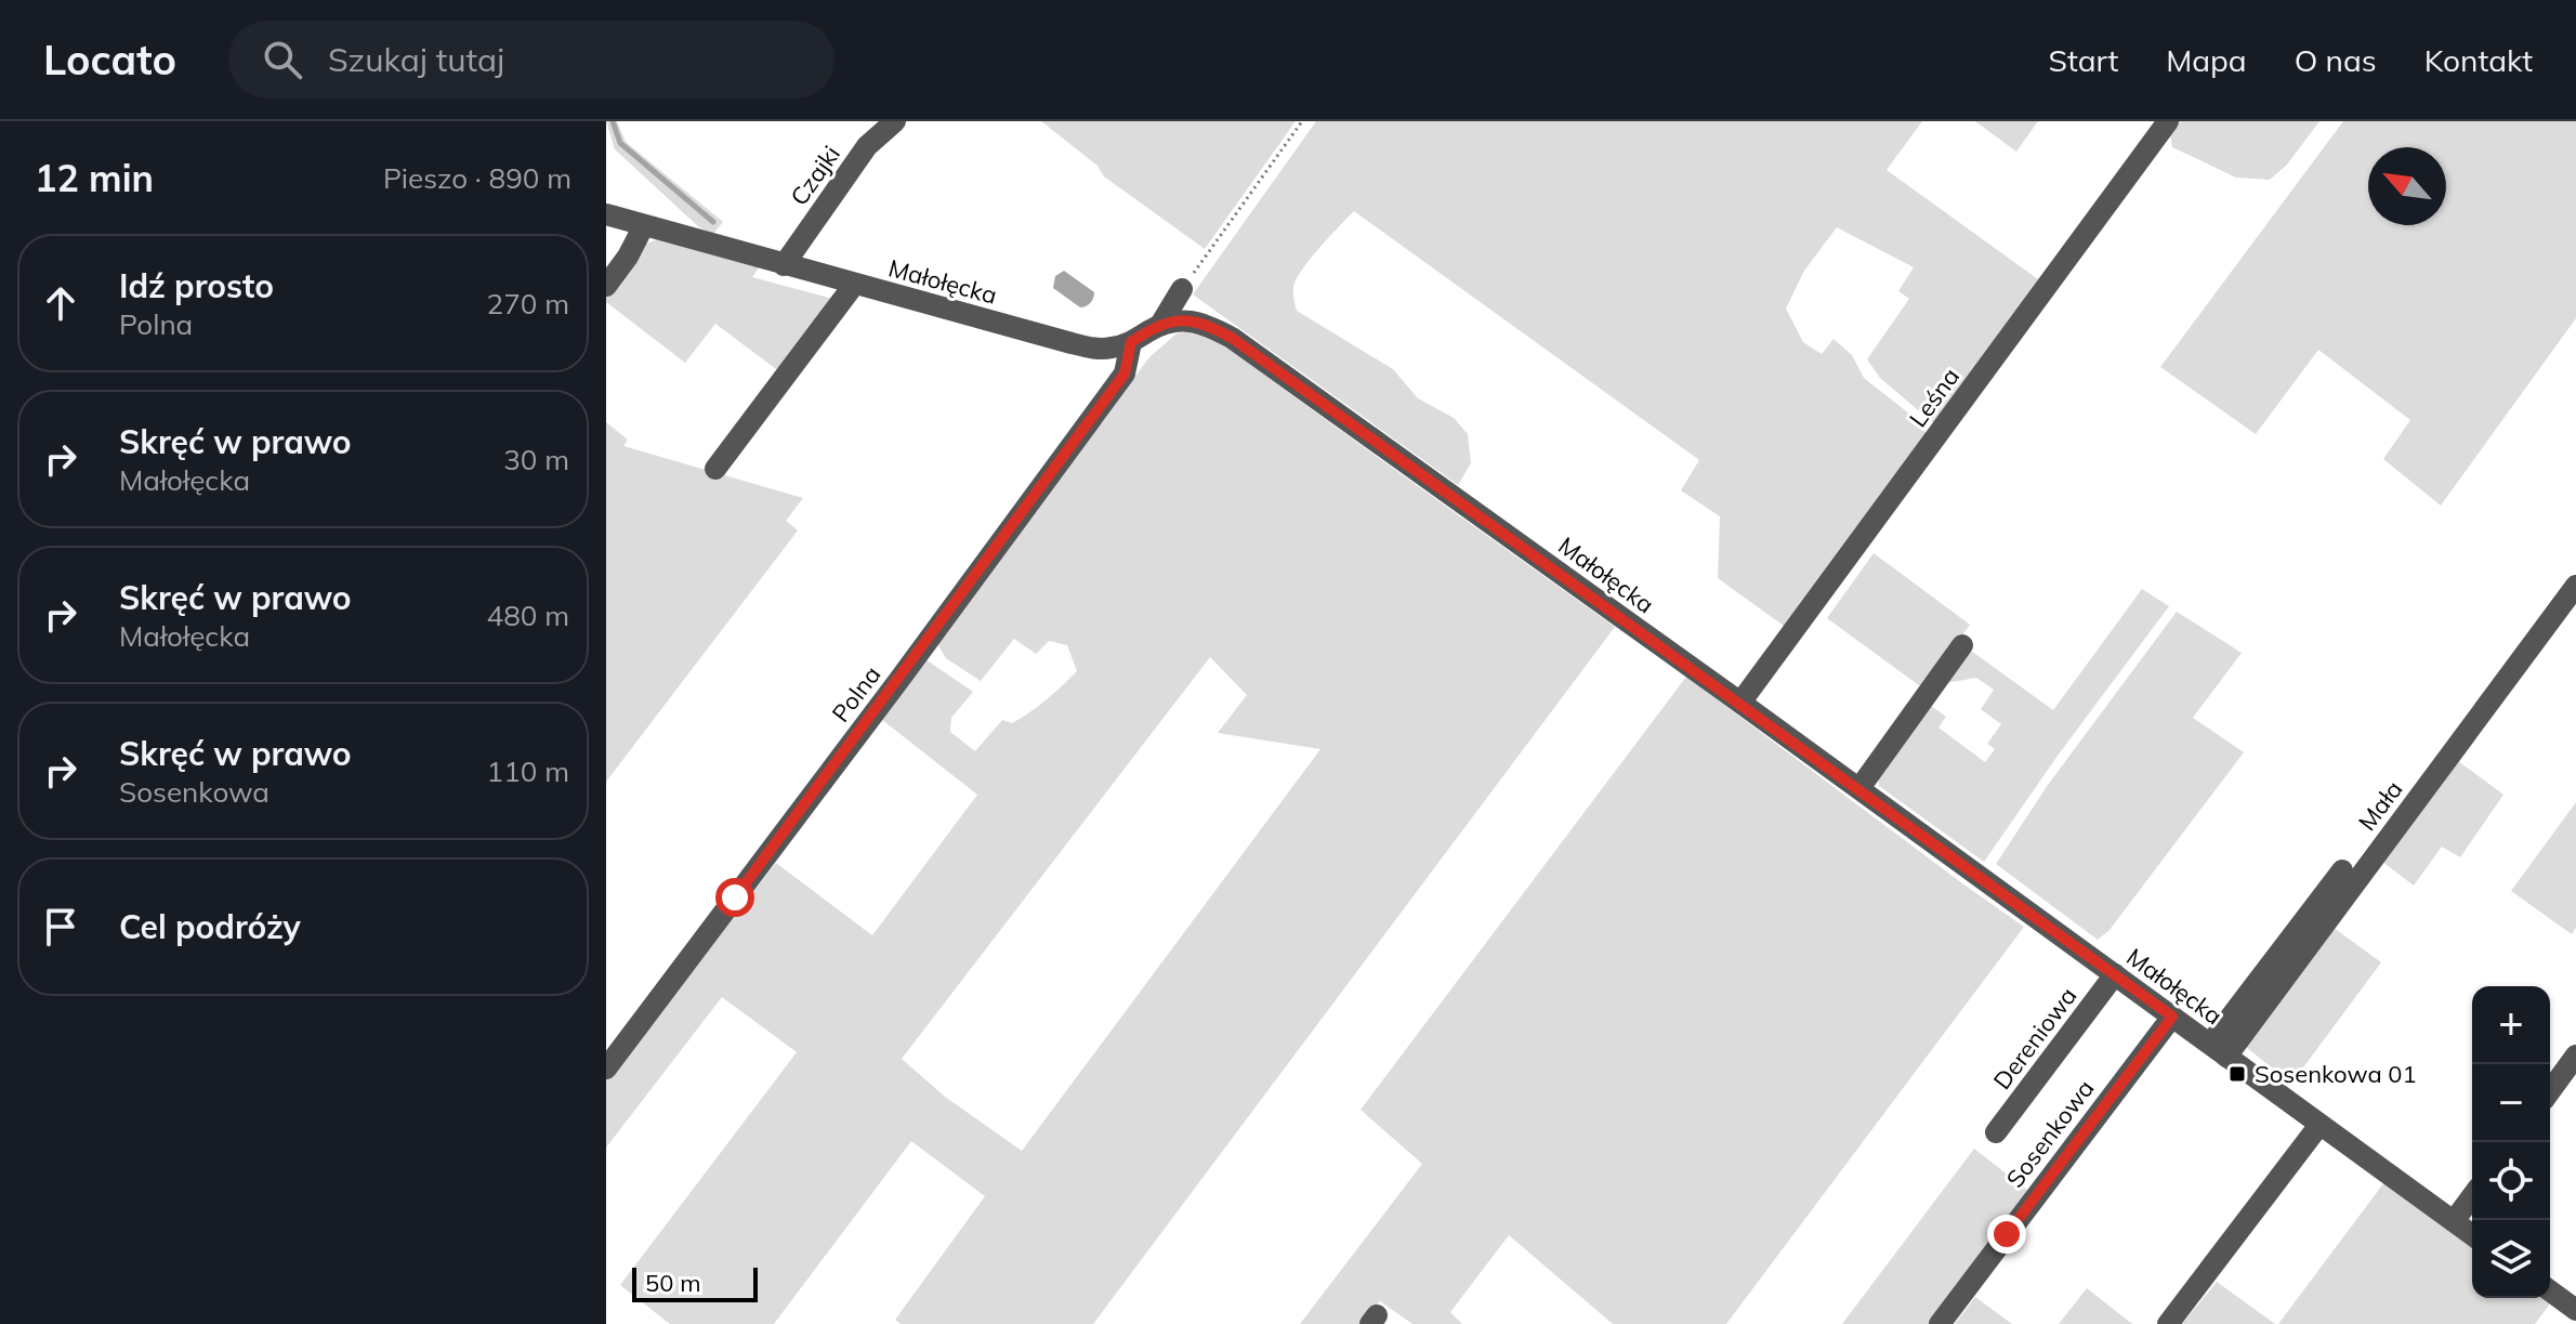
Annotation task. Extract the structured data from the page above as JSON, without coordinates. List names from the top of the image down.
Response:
{
  "streets": {
    "street": [
      "Czajki",
      "Małołęcka",
      "Leśna",
      "Polna",
      "Mała",
      "Dereniowa",
      "Sosenkowa"
    ]
  },
  "crossings": [
    ["Czajki", "Małołęcka"],
    ["Małołęcka", "Leśna"],
    ["Małołęcka", "Polna"],
    ["Małołęcka", "Mała"],
    ["Małołęcka", "Dereniowa"],
    ["Małołęcka", "Sosenkowa"]
  ],
  "places": {
    "transit": ["Sosenkowa 01"]
  },
  "scale_bar": "50 m",
  "north": "top left",
  "page": {
    "header": "Locato",
    "search": "Szukaj tutaj",
    "nav": [
      "Start",
      "Mapa",
      "O nas",
      "Kontakt"
    ],
    "heading": ["12 min", "Pieszo · 890 m"],
    "list": [
      ["Idź prosto", "Polna", "270 m"],
      ["Skręć w prawo", "Małołęcka", "30 m"],
      ["Skręć w prawo", "Małołęcka", "480 m"],
      ["Skręć w prawo", "Sosenkowa", "110 m"],
      "Cel podróży"
    ],
    "map_buttons": ["+", "−"],
    "scale": "50 m"
  }
}
